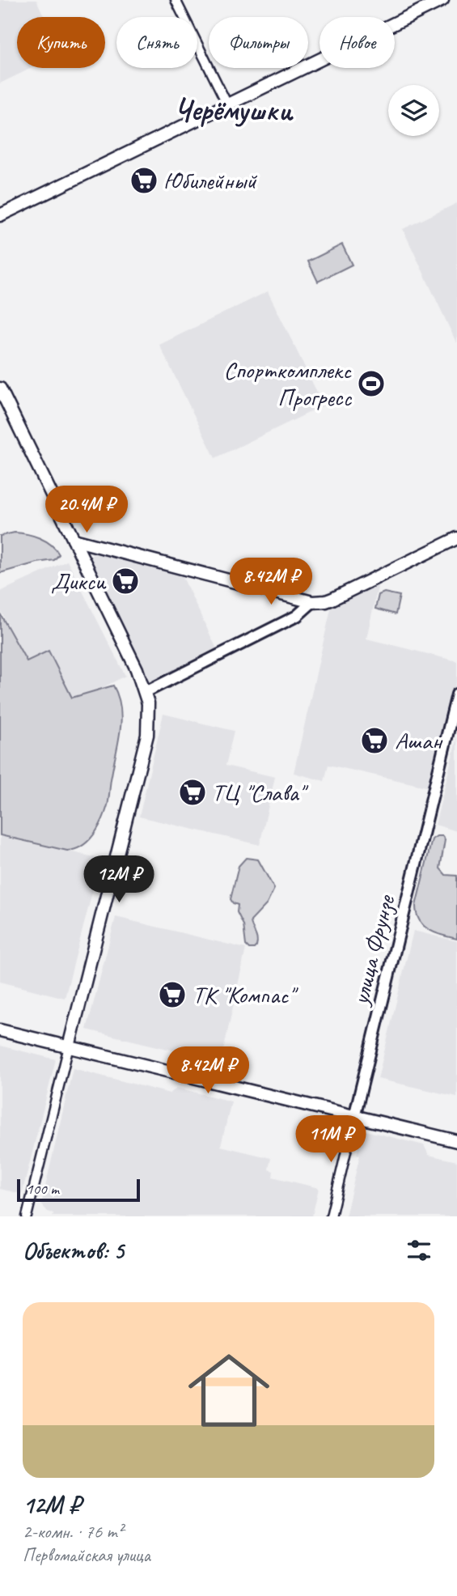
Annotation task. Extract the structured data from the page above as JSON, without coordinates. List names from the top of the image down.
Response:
{
  "streets": {
    "street": ["улица Фрунзе"]
  },
  "districts": ["Черёмушки"],
  "places": {
    "supermarket": [
      "Юбилейный",
      "Дикси",
      "Ашан",
      "ТЦ \"Слава\"",
      "ТК \"Компас\""
    ],
    "sports": ["Спорткомплекс Прогресс"]
  },
  "scale_bar": "100 m",
  "page": {
    "chip": [
      "Купить",
      "Снять",
      "Фильтры",
      "Новое"
    ],
    "price": [
      "20.4M ₽",
      "8.42M ₽",
      "12M ₽",
      "8.42M ₽",
      "11M ₽"
    ],
    "scale": "100 m",
    "heading": "Объектов: 5",
    "list": [
      {
        "name": "12M ₽",
        "note": "2-комн. · 76 m² · Первомайская улица"
      }
    ]
  }
}
